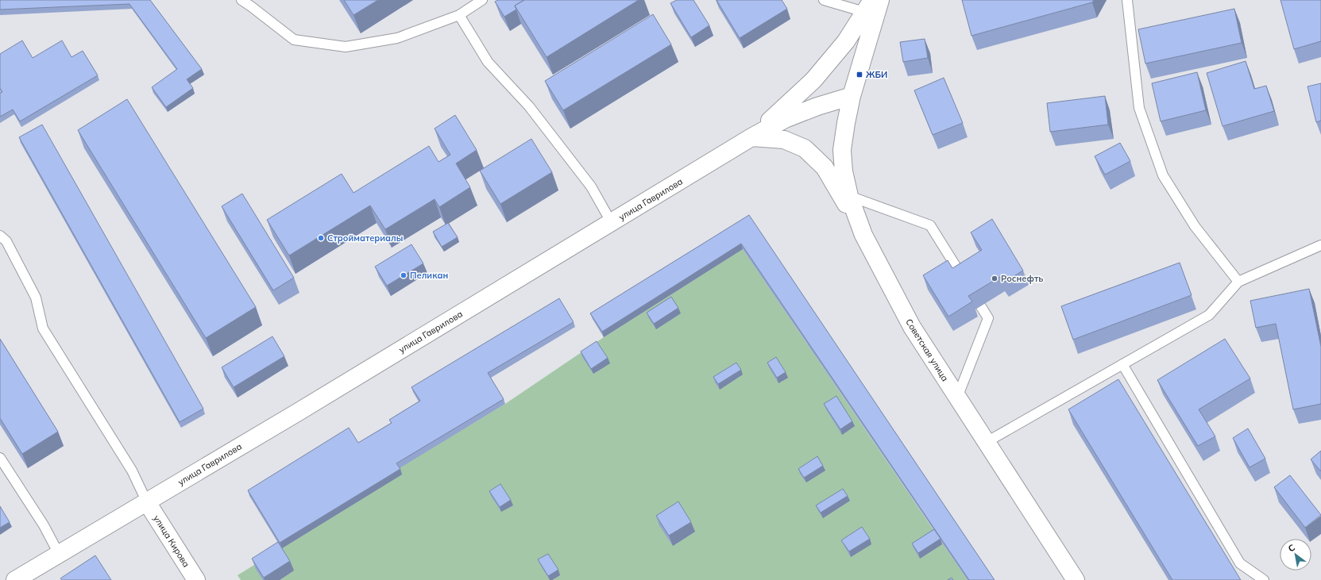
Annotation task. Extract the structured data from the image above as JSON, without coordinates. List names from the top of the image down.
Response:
{
  "streets": {
    "street": ["улица Гаврилова", "Советская улица", "улица Кирова"]
  },
  "crossings": [
    ["улица Гаврилова", "Советская улица"],
    ["улица Гаврилова", "улица Кирова"]
  ],
  "places": {
    "transit": ["ЖБИ"],
    "other": ["Стройматериалы", "Пеликан", "Роснефть"]
  },
  "north": "top left"
}
